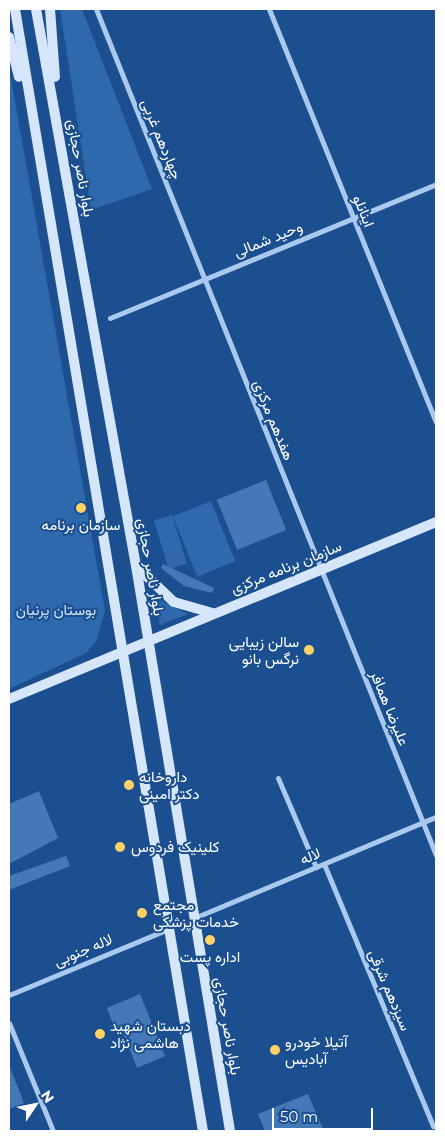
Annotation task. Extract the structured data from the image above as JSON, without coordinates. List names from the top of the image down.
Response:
{
  "streets": {
    "main road": ["بلوار ناصر حجازی", "سازمان برنامه مرکزی"],
    "street": [
      "چهاردهم غربی",
      "اینانلو",
      "وحید شمالی",
      "هفدهم مرکزی",
      "علیرضا همافر",
      "لاله",
      "لاله جنوبی",
      "سیزدهم شرقی"
    ]
  },
  "crossings": [
    ["چهاردهم غربی", "وحید شمالی"],
    ["چهاردهم غربی", "هفدهم مرکزی"],
    ["بلوار ناصر حجازی", "سازمان برنامه مرکزی"],
    ["بلوار ناصر حجازی", "لاله"],
    ["اینانلو", "وحید شمالی"],
    ["وحید شمالی", "هفدهم مرکزی"],
    ["هفدهم مرکزی", "سازمان برنامه مرکزی"],
    ["هفدهم مرکزی", "علیرضا همافر"],
    ["سازمان برنامه مرکزی", "علیرضا همافر"],
    ["علیرضا همافر", "لاله"],
    ["لاله", "سیزدهم شرقی"]
  ],
  "parks": ["بوستان پرنیان"],
  "places": [
    "سازمان برنامه",
    "سالن زیبایی نرگس بانو",
    "داروخانه دکتر امینی",
    "کلینیک فردوس",
    "مجتمع خدمات پزشکی",
    "اداره پست",
    "دبستان شهید هاشمی نژاد",
    "آتیلا خودرو آبادیس"
  ],
  "scale_bar": "50 m",
  "north": "top right"
}
